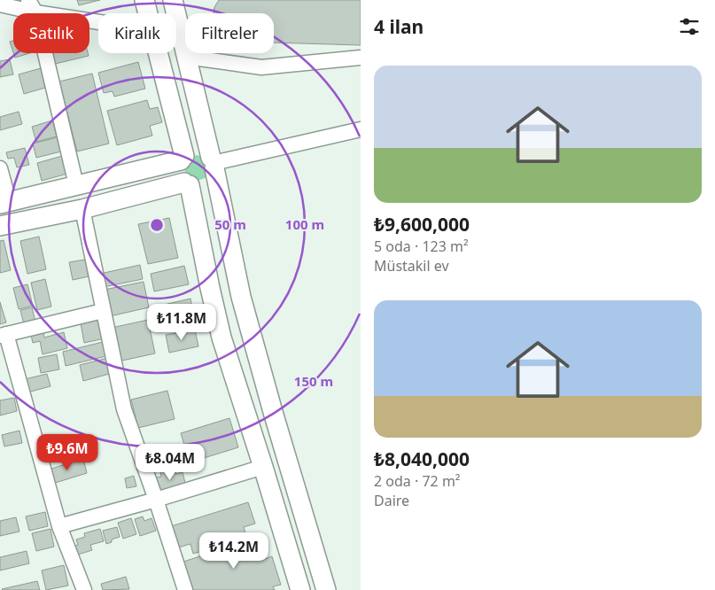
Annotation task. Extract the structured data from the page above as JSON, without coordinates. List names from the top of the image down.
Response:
{
  "page": {
    "heading": "4 ilan",
    "chip": ["Satılık", "Kiralık", "Filtreler"],
    "list": [
      {
        "name": "₺9,600,000",
        "note": "5 oda · 123 m² · Müstakil ev"
      },
      {
        "name": "₺8,040,000",
        "note": "2 oda · 72 m² · Daire"
      }
    ],
    "price": [
      "₺11.8M",
      "₺9.6M",
      "₺8.04M",
      "₺14.2M"
    ]
  },
  "rings": ["50 m", "100 m", "150 m"]
}
